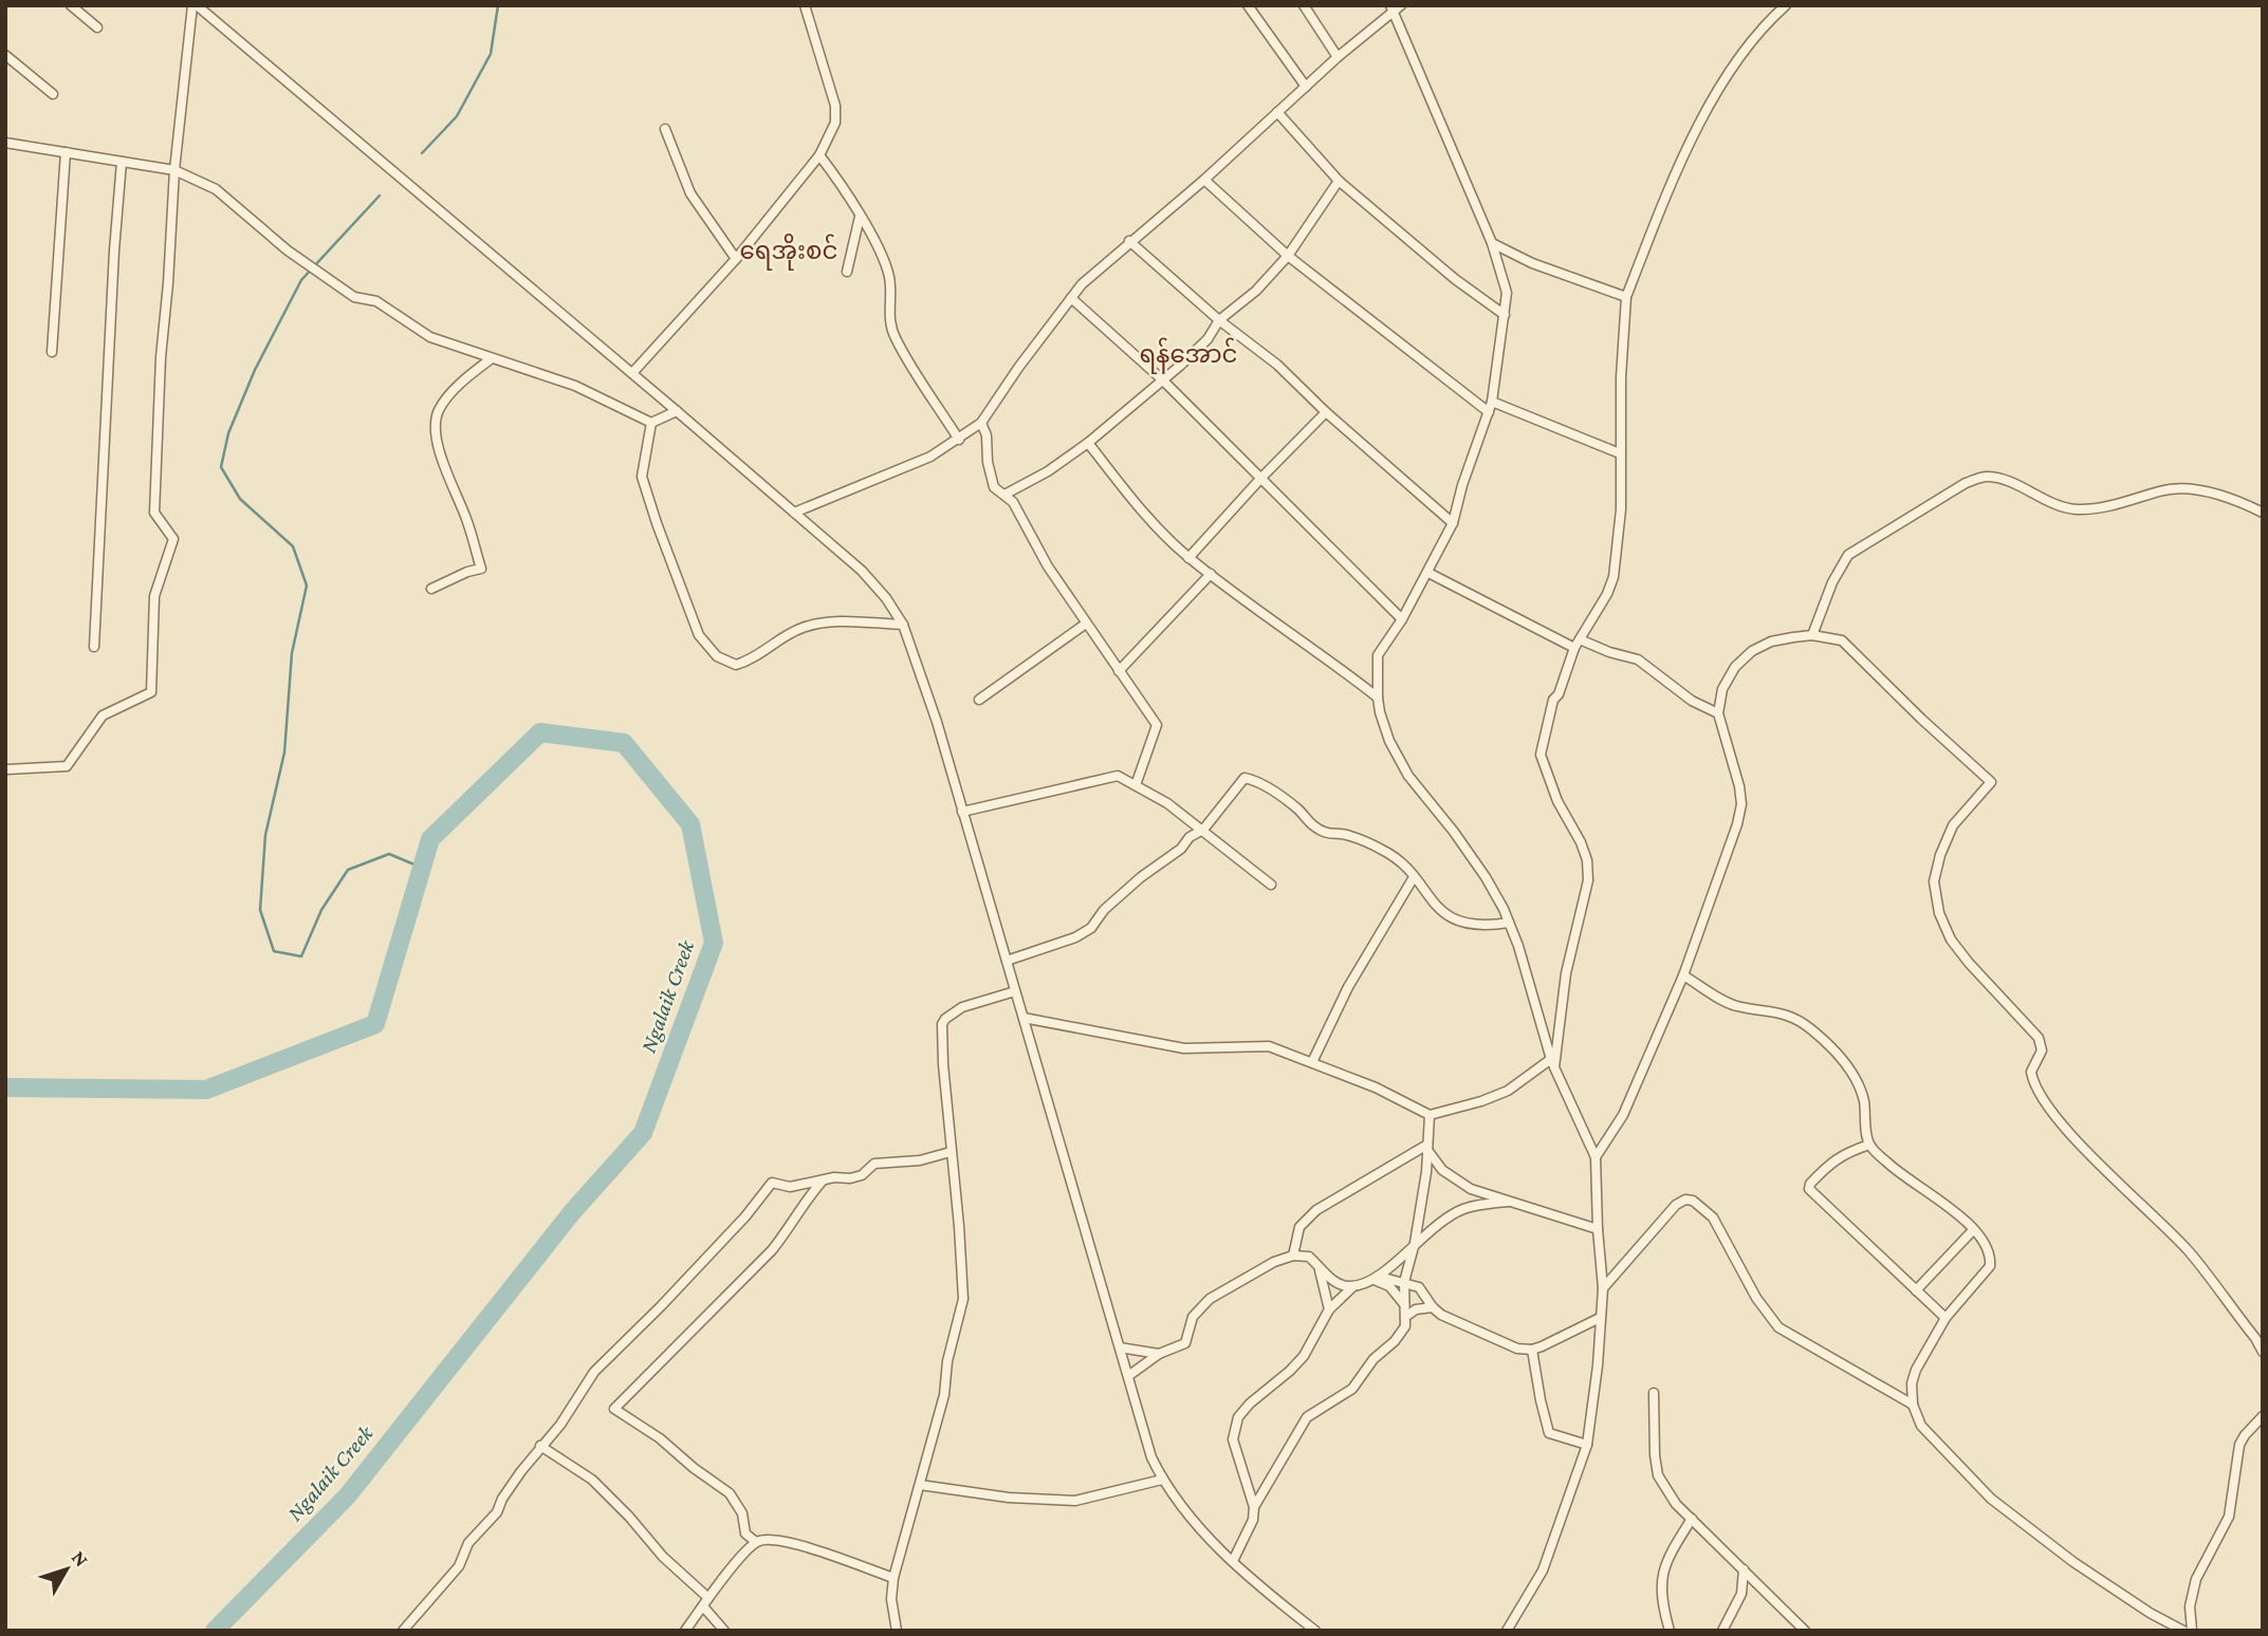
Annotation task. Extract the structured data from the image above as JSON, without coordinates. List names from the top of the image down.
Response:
{
  "districts": ["ရေအိုးစင်", "ရန်အောင်"],
  "water": ["Ngalaik Creek"],
  "north": "top right"
}
